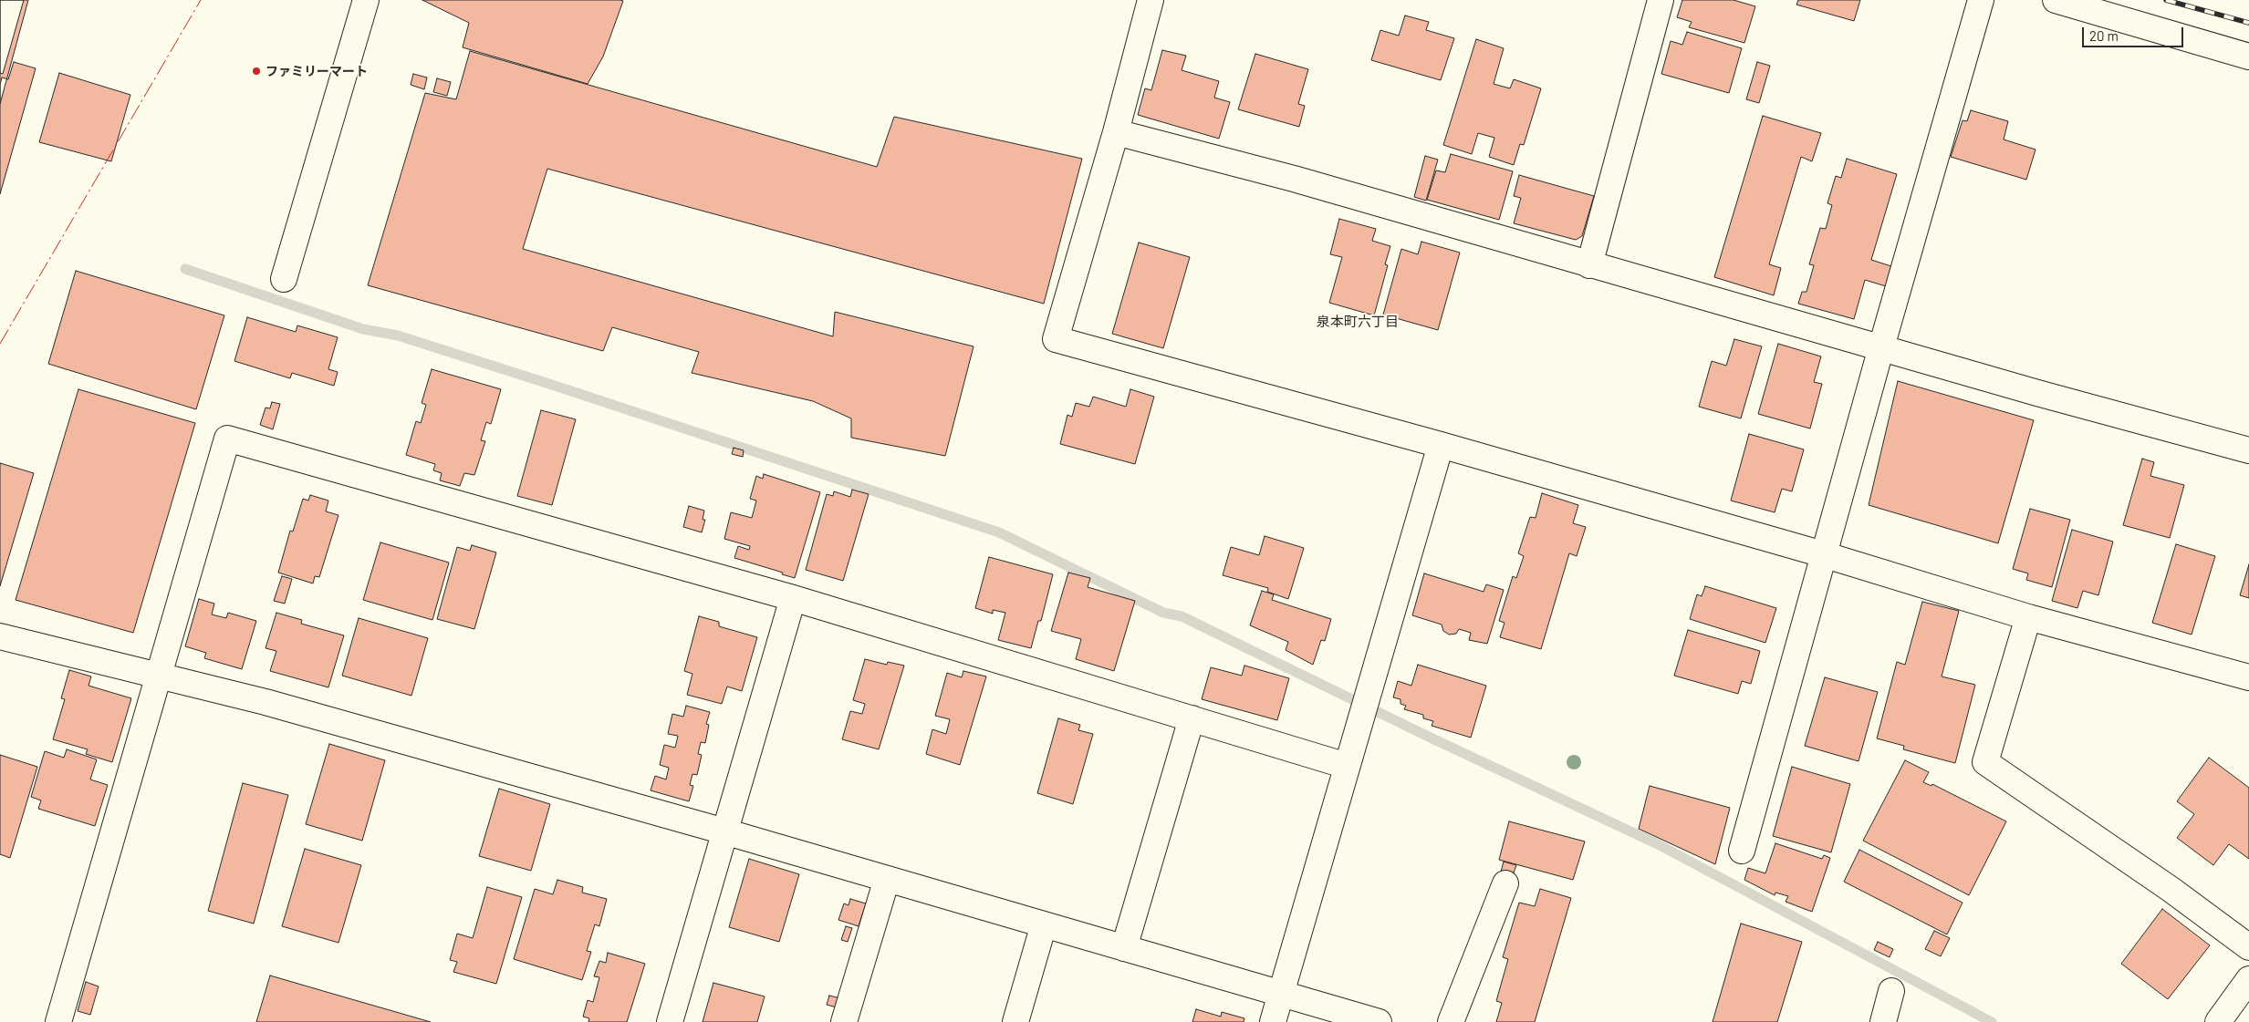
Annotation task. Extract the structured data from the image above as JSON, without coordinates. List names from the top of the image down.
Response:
{
  "districts": ["泉本町六丁目"],
  "places": ["ファミリーマート"],
  "scale_bar": "20 m"
}
